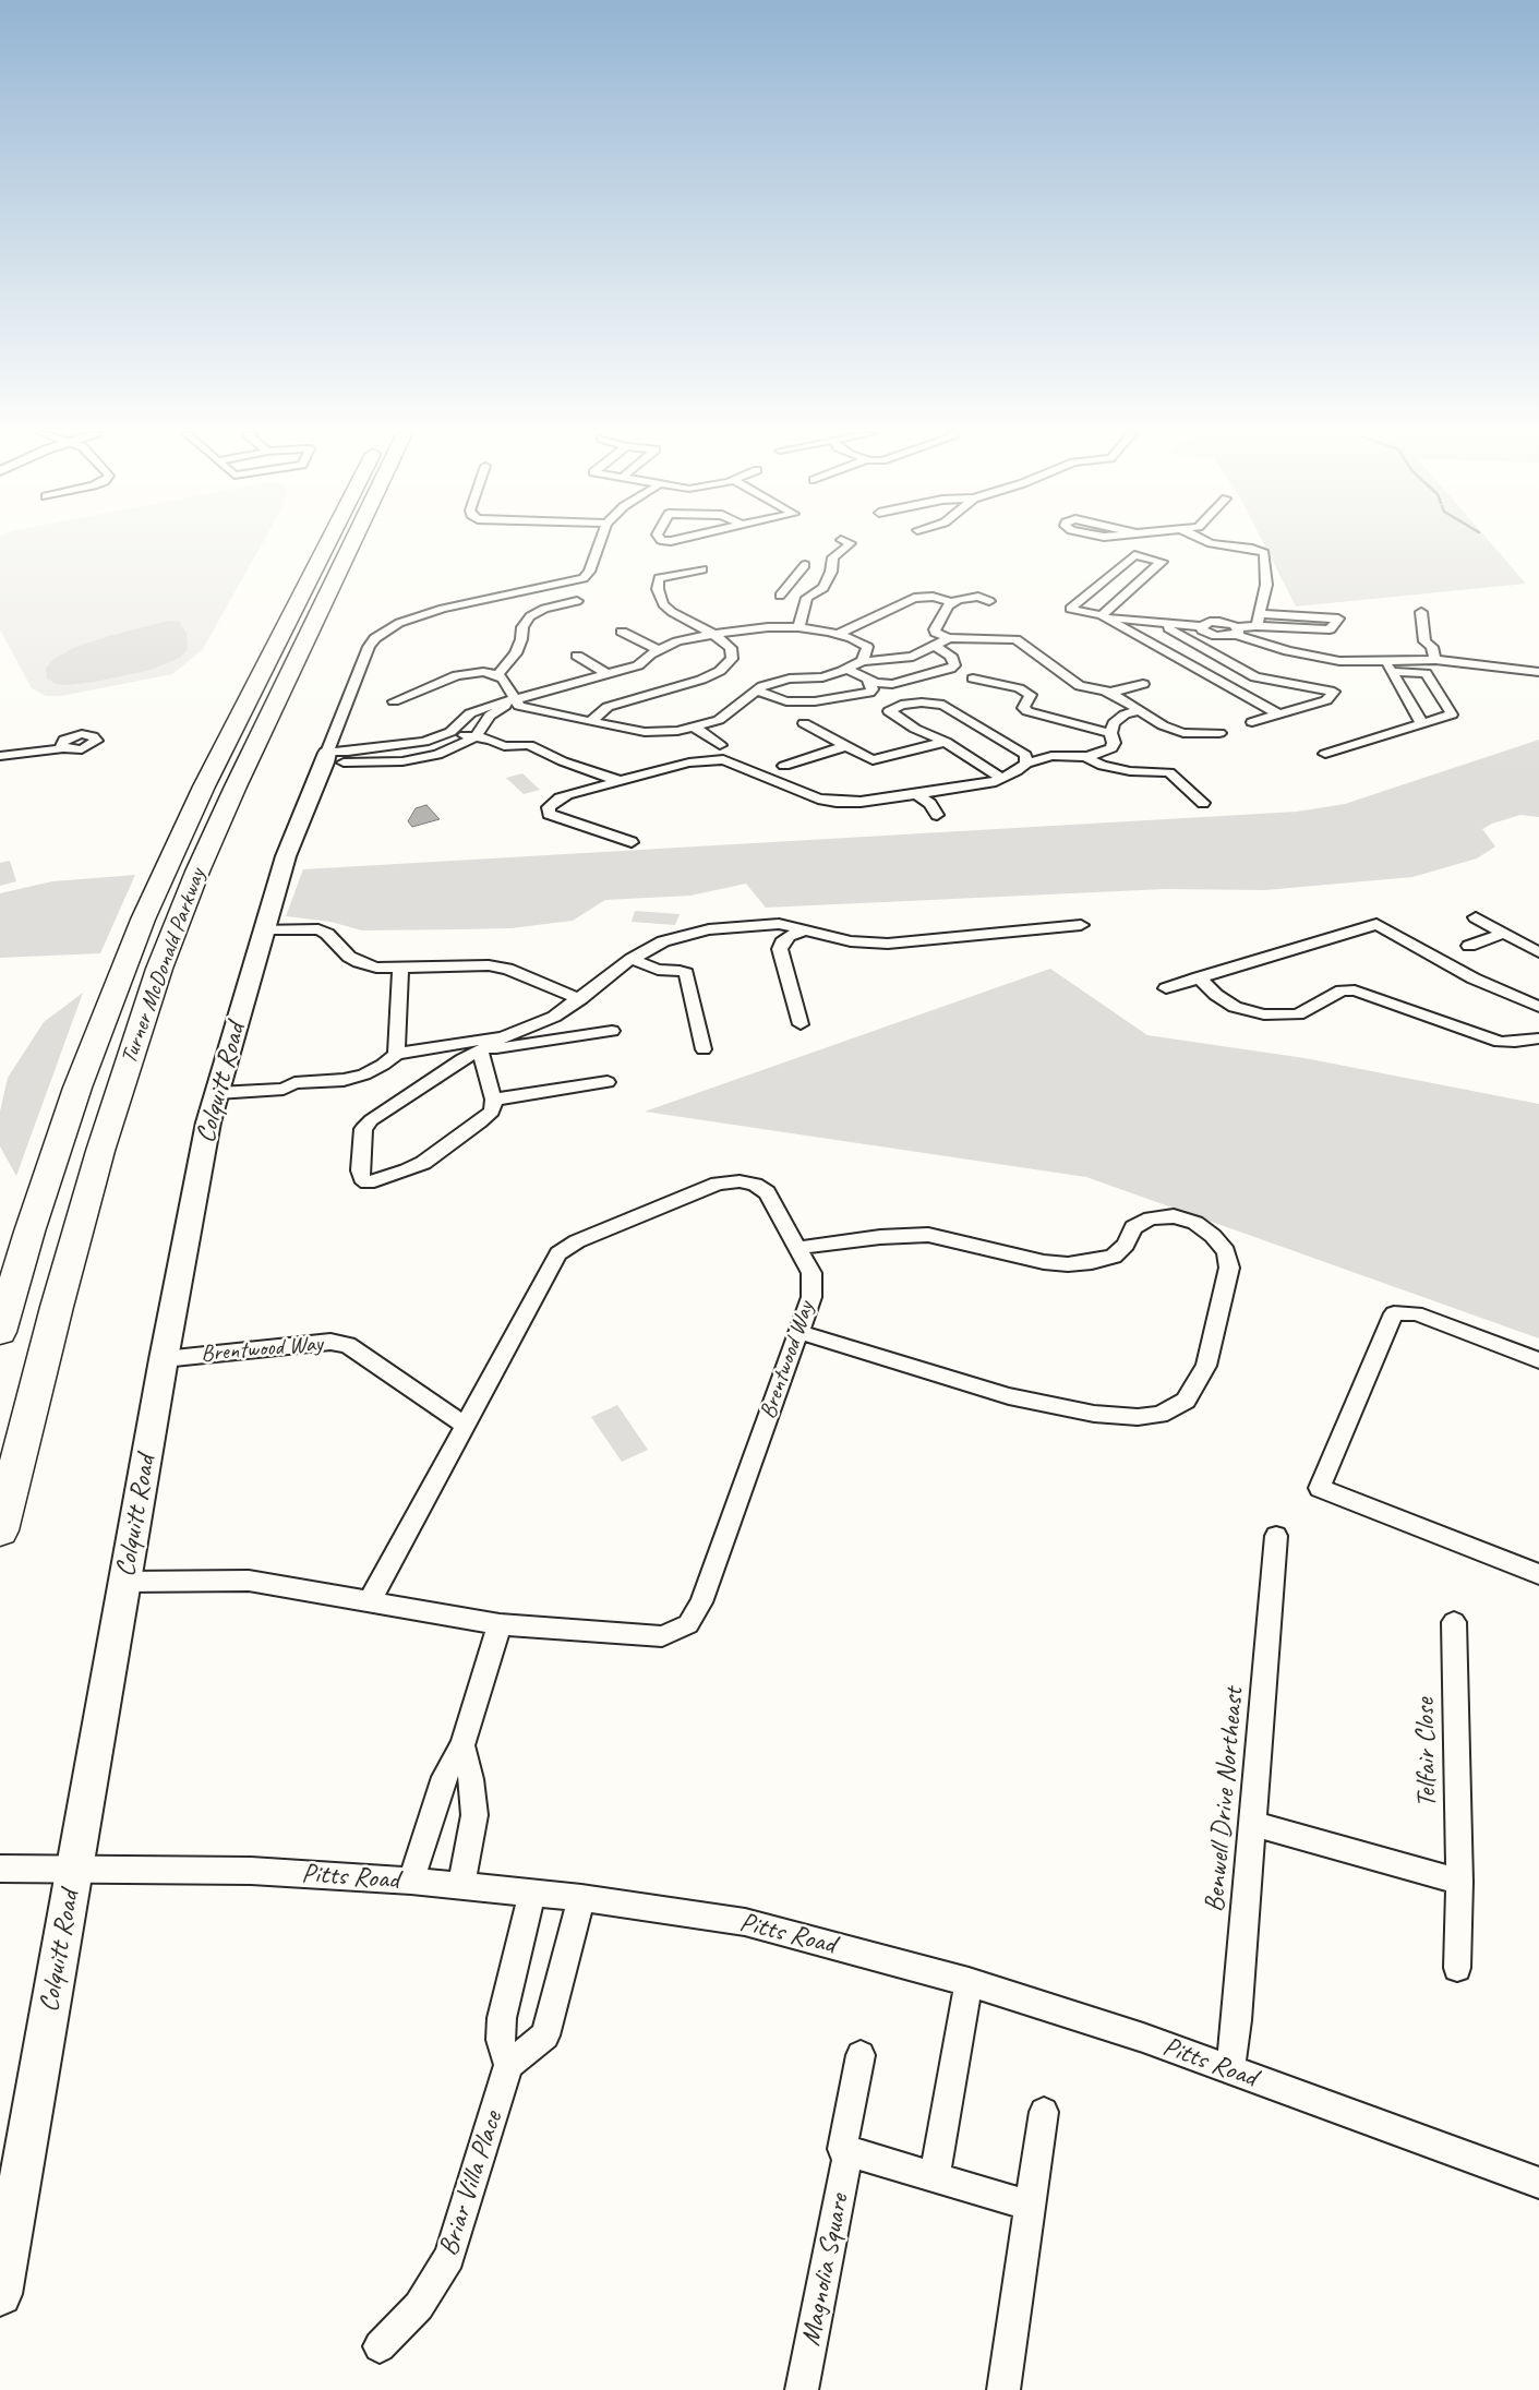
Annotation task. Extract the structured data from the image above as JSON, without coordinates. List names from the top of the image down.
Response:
{
  "streets": {
    "highway": ["Turner McDonald Parkway"],
    "street": [
      "Colquitt Road",
      "Brentwood Way",
      "Telfair Close",
      "Benwell Drive Northeast",
      "Pitts Road",
      "Briar Villa Place",
      "Magnolia Square"
    ]
  },
  "crossings": [
    ["Colquitt Road", "Brentwood Way"],
    ["Colquitt Road", "Pitts Road"],
    ["Benwell Drive Northeast", "Pitts Road"]
  ]
}
